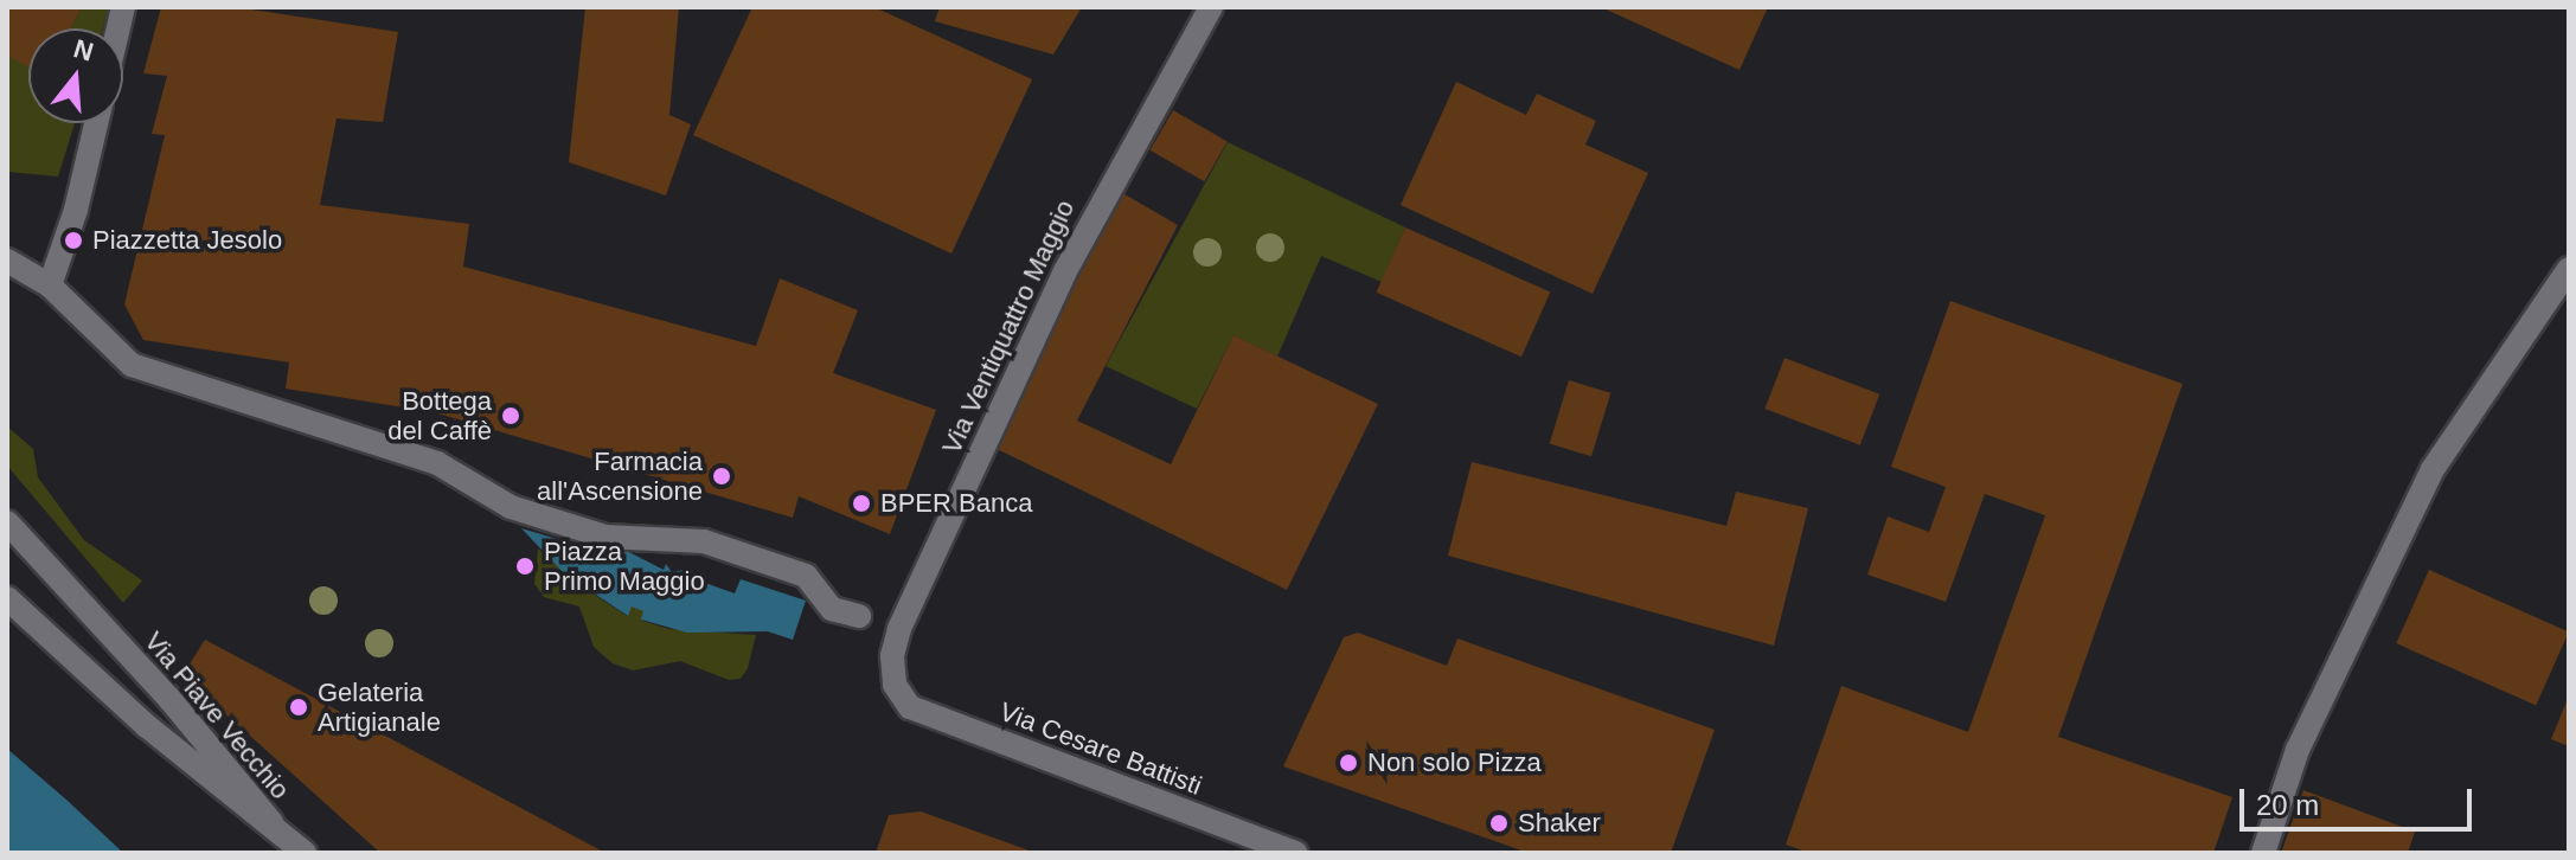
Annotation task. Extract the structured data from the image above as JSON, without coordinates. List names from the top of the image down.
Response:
{
  "streets": {
    "street": ["Via Ventiquattro Maggio", "Via Piave Vecchio", "Via Cesare Battisti"]
  },
  "crossings": [
    ["Via Ventiquattro Maggio", "Via Cesare Battisti"]
  ],
  "places": [
    "Piazzetta Jesolo",
    "Bottega del Caffè",
    "Farmacia all'Ascensione",
    "BPER Banca",
    "Piazza Primo Maggio",
    "Gelateria Artigianale",
    "Non solo Pizza",
    "Shaker"
  ],
  "scale_bar": "20 m",
  "north": "top"
}
